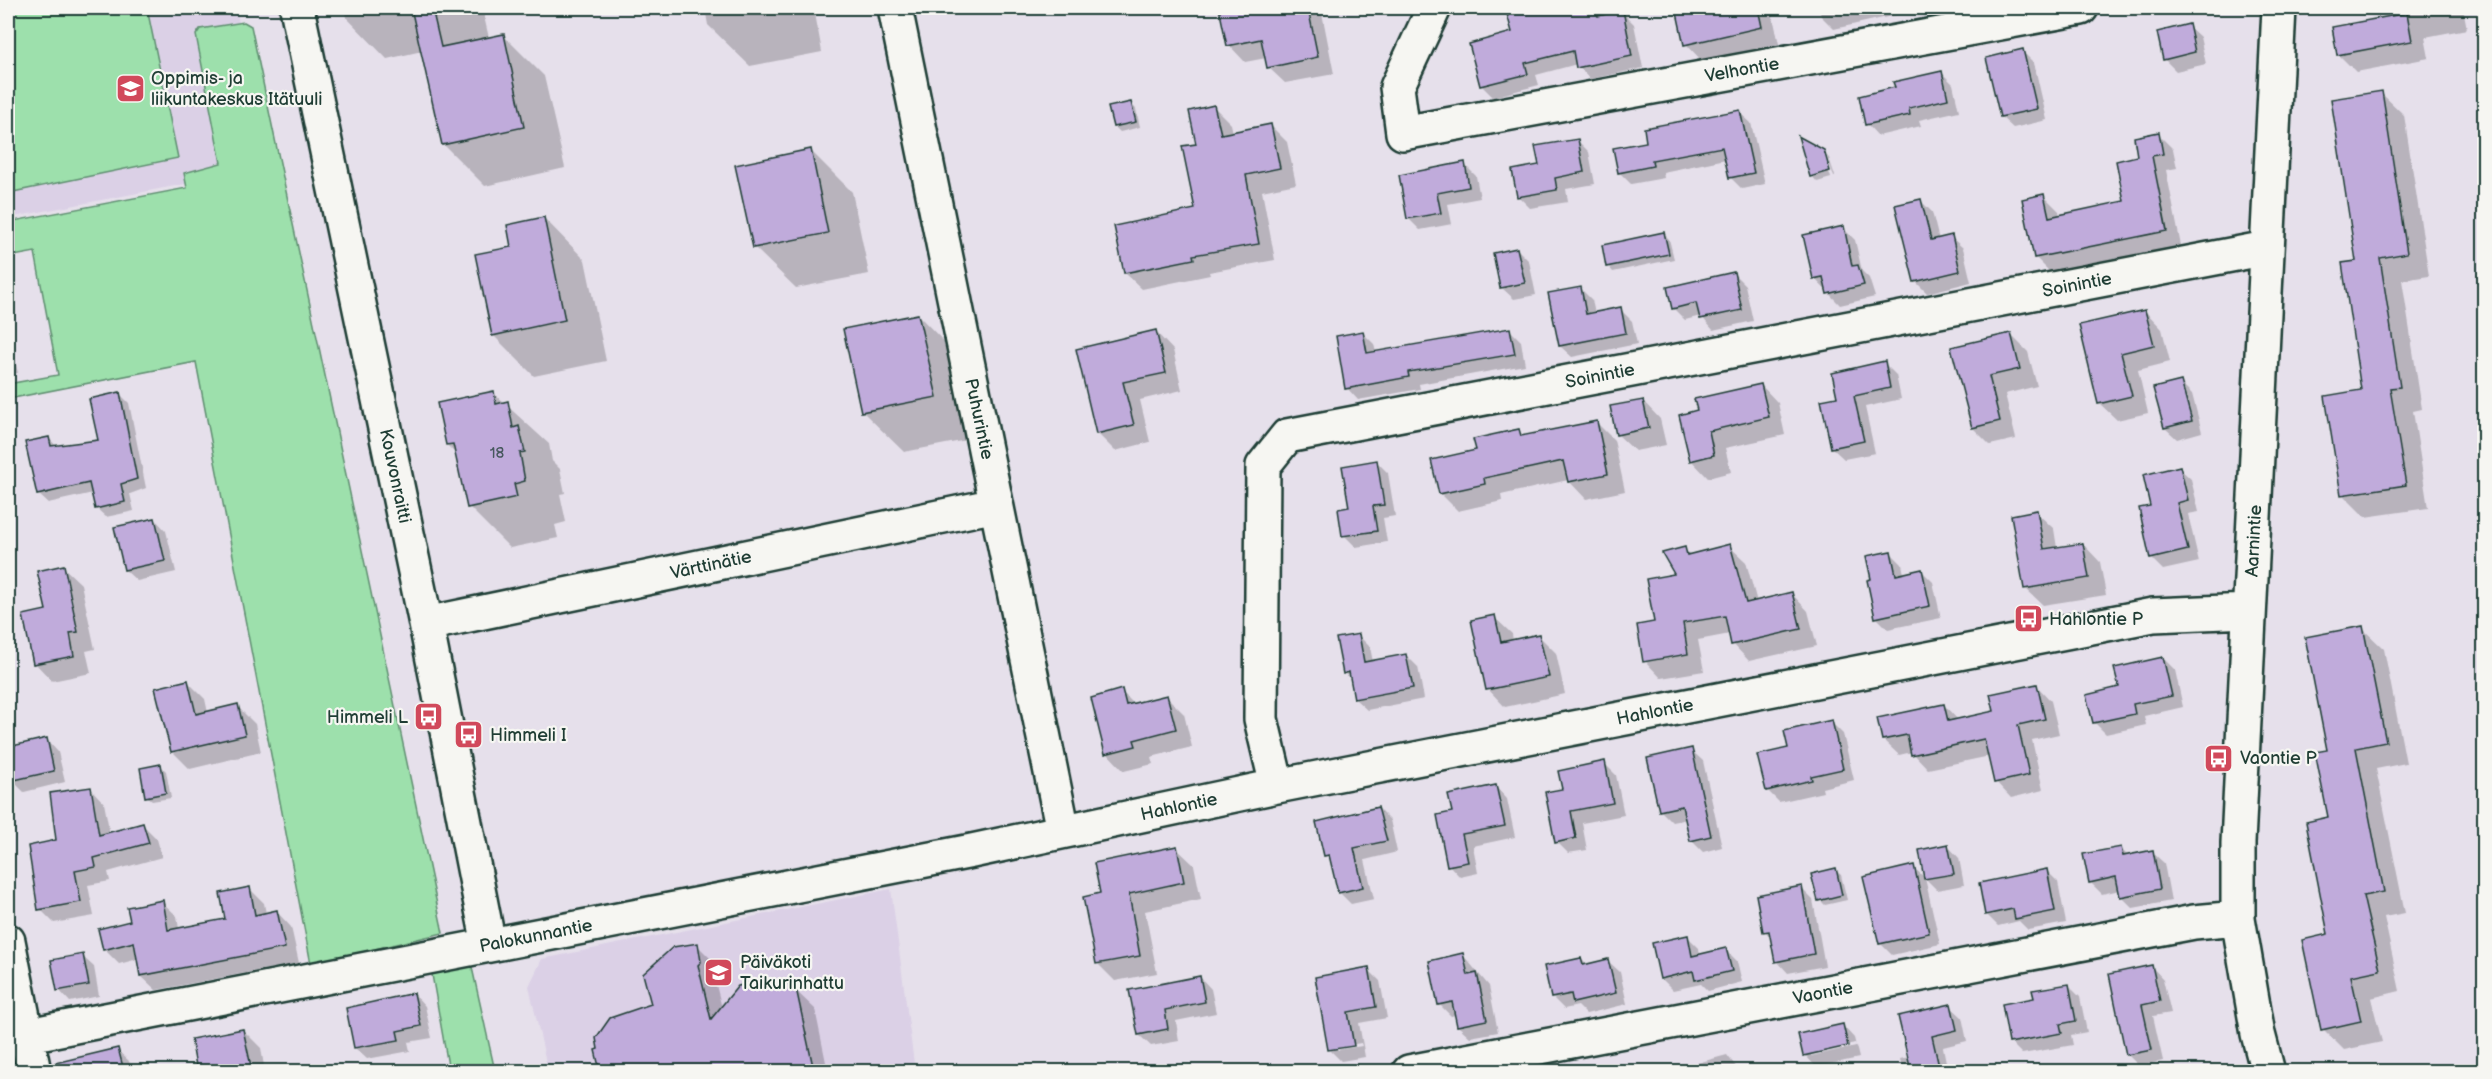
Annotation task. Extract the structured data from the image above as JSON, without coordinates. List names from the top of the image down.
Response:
{
  "streets": {
    "street": [
      "Velhontie",
      "Soinintie",
      "Puhurintie",
      "Kouvonraitti",
      "Aarnintie",
      "Värttinätie",
      "Hahlontie",
      "Palokunnantie",
      "Vaontie"
    ]
  },
  "crossings": [
    ["Soinintie", "Aarnintie"],
    ["Soinintie", "Hahlontie"],
    ["Puhurintie", "Värttinätie"],
    ["Puhurintie", "Hahlontie"],
    ["Puhurintie", "Palokunnantie"],
    ["Kouvonraitti", "Värttinätie"],
    ["Kouvonraitti", "Palokunnantie"],
    ["Aarnintie", "Hahlontie"],
    ["Aarnintie", "Vaontie"],
    ["Hahlontie", "Palokunnantie"]
  ],
  "places": {
    "school or university": ["Oppimis- ja liikuntakeskus Itätuuli", "Päiväkoti Taikurinhattu"],
    "bus stop": [
      "Hahlontie P",
      "Himmeli L",
      "Himmeli I",
      "Vaontie P"
    ]
  },
  "house_numbers": ["18"]
}
